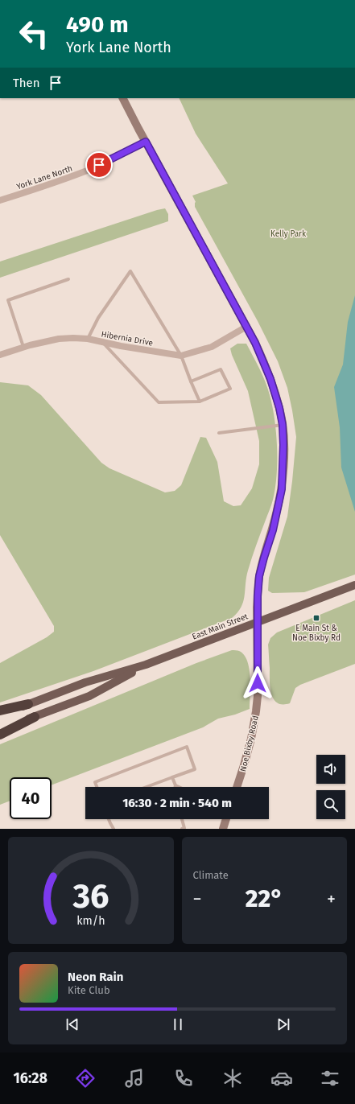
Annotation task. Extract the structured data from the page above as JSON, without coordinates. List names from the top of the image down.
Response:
{
  "streets": {
    "main road": ["East Main Street"],
    "street": ["York Lane North", "Hibernia Drive", "Noe Bixby Road"]
  },
  "crossings": [
    ["York Lane North", "Noe Bixby Road"],
    ["Hibernia Drive", "Noe Bixby Road"],
    ["East Main Street", "Noe Bixby Road"]
  ],
  "parks": ["Kelly Park"],
  "places": {
    "transit": ["E Main St & Noe Bixby Rd"]
  },
  "page": {
    "turn": ["490 m", "York Lane North"],
    "then": "Then",
    "limit": "40",
    "trip": "16:30 · 2 min · 540 m",
    "tile": "Climate",
    "heat": ["−", "22°", "+"],
    "song": ["Neon Rain", "Kite Club"],
    "tabs": "16:28",
    "gauge": ["36", "km/h"]
  }
}
